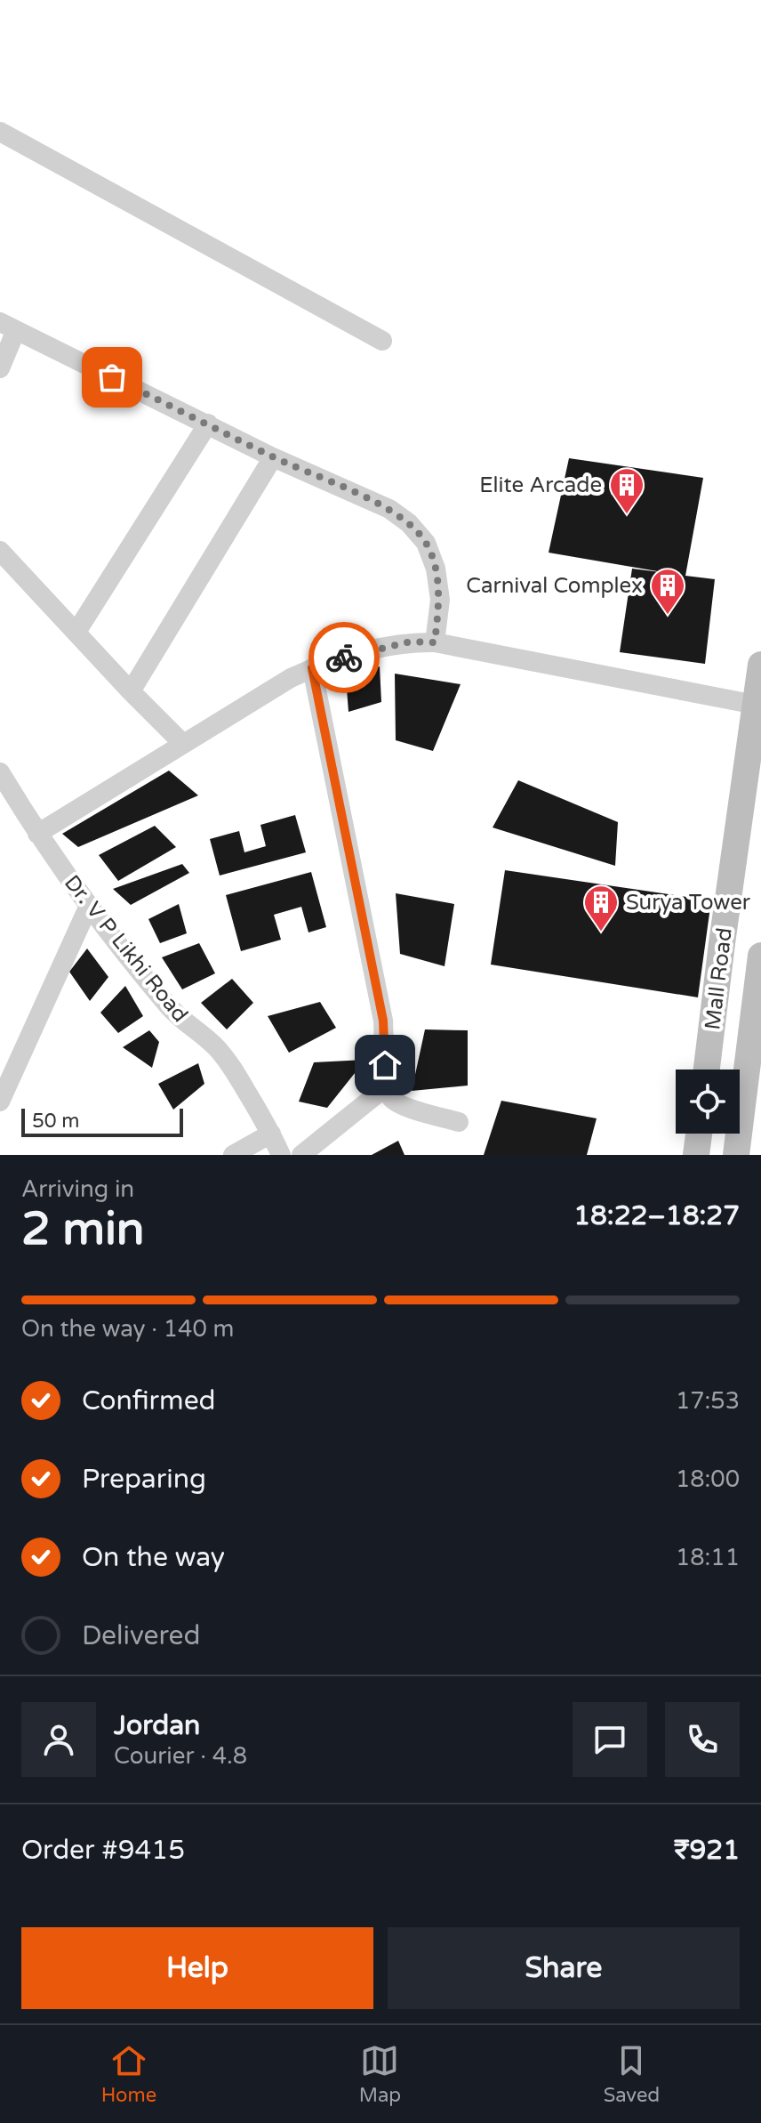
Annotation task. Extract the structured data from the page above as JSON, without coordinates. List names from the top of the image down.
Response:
{
  "streets": {
    "main road": ["Mall Road"],
    "street": ["Dr. V P Likhi Road"]
  },
  "places": {
    "building": ["Elite Arcade", "Carnival Complex", "Surya Tower"]
  },
  "scale_bar": "50 m",
  "page": {
    "scale": "50 m",
    "heading": ["2 min", "Arriving in", "18:22–18:27"],
    "panel": [
      "Jordan",
      "Courier · 4.8",
      "Order #9415",
      "₹921"
    ],
    "bar": "On the way · 140 m",
    "list": [
      ["Confirmed", "17:53"],
      ["Preparing", "18:00"],
      ["On the way", "18:11"],
      "Delivered"
    ],
    "buttons": ["Help", "Share"],
    "tabs": ["Home", "Map", "Saved"]
  }
}
